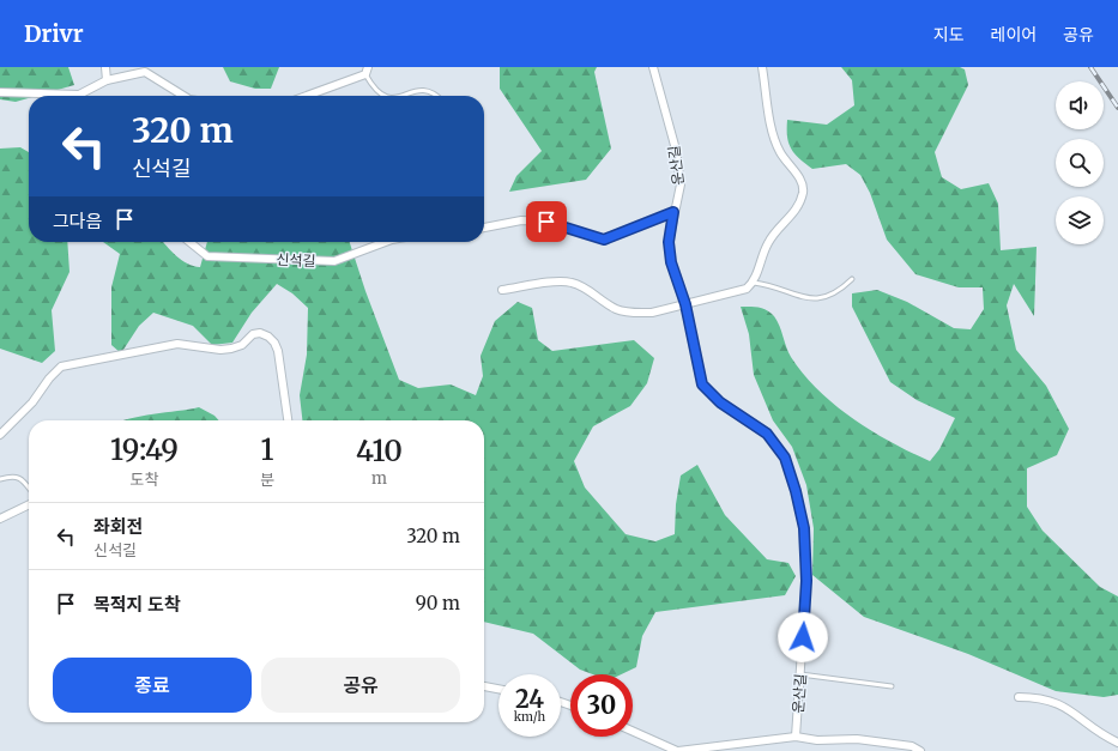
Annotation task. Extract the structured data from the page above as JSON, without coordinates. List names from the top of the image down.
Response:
{
  "streets": {
    "street": ["운산길", "신석길"]
  },
  "page": {
    "header": "Drivr",
    "nav": ["지도", "레이어", "공유"],
    "turn": ["320 m", "신석길"],
    "then": "그다음",
    "eta": [
      "19:49",
      "도착",
      "1",
      "분",
      "410",
      "m"
    ],
    "list": [
      {
        "name": "좌회전",
        "note": "신석길",
        "value": "320 m"
      },
      {
        "name": "목적지 도착",
        "value": "90 m"
      }
    ],
    "buttons": ["종료", "공유"],
    "speed": "24 km/h",
    "limit": "30"
  }
}
